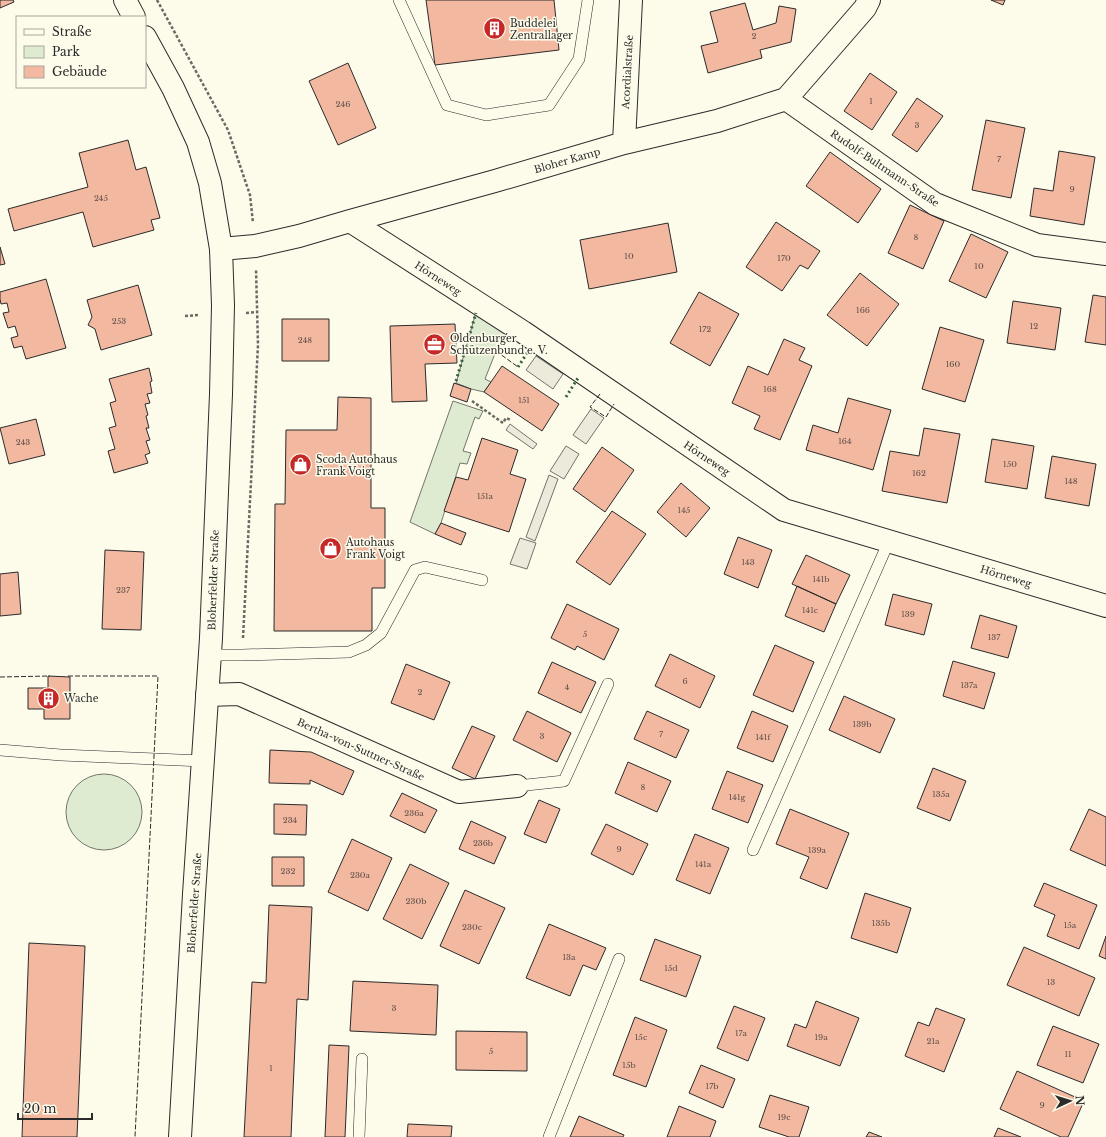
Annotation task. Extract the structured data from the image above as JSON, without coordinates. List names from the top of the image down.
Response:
{
  "streets": {
    "street": [
      "Acordialstraße",
      "Bloher Kamp",
      "Rudolf-Bultmann-Straße",
      "Hörneweg",
      "Bloherfelder Straße",
      "Bertha-von-Suttner-Straße"
    ]
  },
  "crossings": [
    ["Acordialstraße", "Bloher Kamp"],
    ["Bloher Kamp", "Rudolf-Bultmann-Straße"],
    ["Bloher Kamp", "Hörneweg"],
    ["Bloher Kamp", "Bloherfelder Straße"],
    ["Bloherfelder Straße", "Bertha-von-Suttner-Straße"]
  ],
  "places": {
    "building": ["Buddelei Zentrallager", "Wache"],
    "office": ["Oldenburger Schützenbund e. V."],
    "shop": ["Scoda Autohaus Frank Voigt", "Autohaus Frank Voigt"]
  },
  "house_numbers": [
    "2",
    "1",
    "246",
    "3",
    "7",
    "9",
    "245",
    "8",
    "10",
    "170",
    "10",
    "166",
    "253",
    "12",
    "172",
    "248",
    "160",
    "168",
    "151",
    "164",
    "243",
    "150",
    "162",
    "148",
    "151a",
    "145",
    "143",
    "141b",
    "237",
    "141c",
    "139",
    "5",
    "137",
    "6",
    "137a",
    "4",
    "2",
    "139b",
    "7",
    "3",
    "141f",
    "8",
    "135a",
    "141g",
    "236a",
    "234",
    "236b",
    "9",
    "139a",
    "141a",
    "232",
    "230a",
    "230b",
    "135b",
    "15a",
    "230c",
    "13a",
    "15d",
    "13",
    "3",
    "17a",
    "15c",
    "19a",
    "21a",
    "5",
    "11",
    "15b",
    "1",
    "17b",
    "9",
    "19c"
  ],
  "legend": ["Straße", "Park", "Gebäude"],
  "scale_bar": "20 m",
  "north": "right"
}
